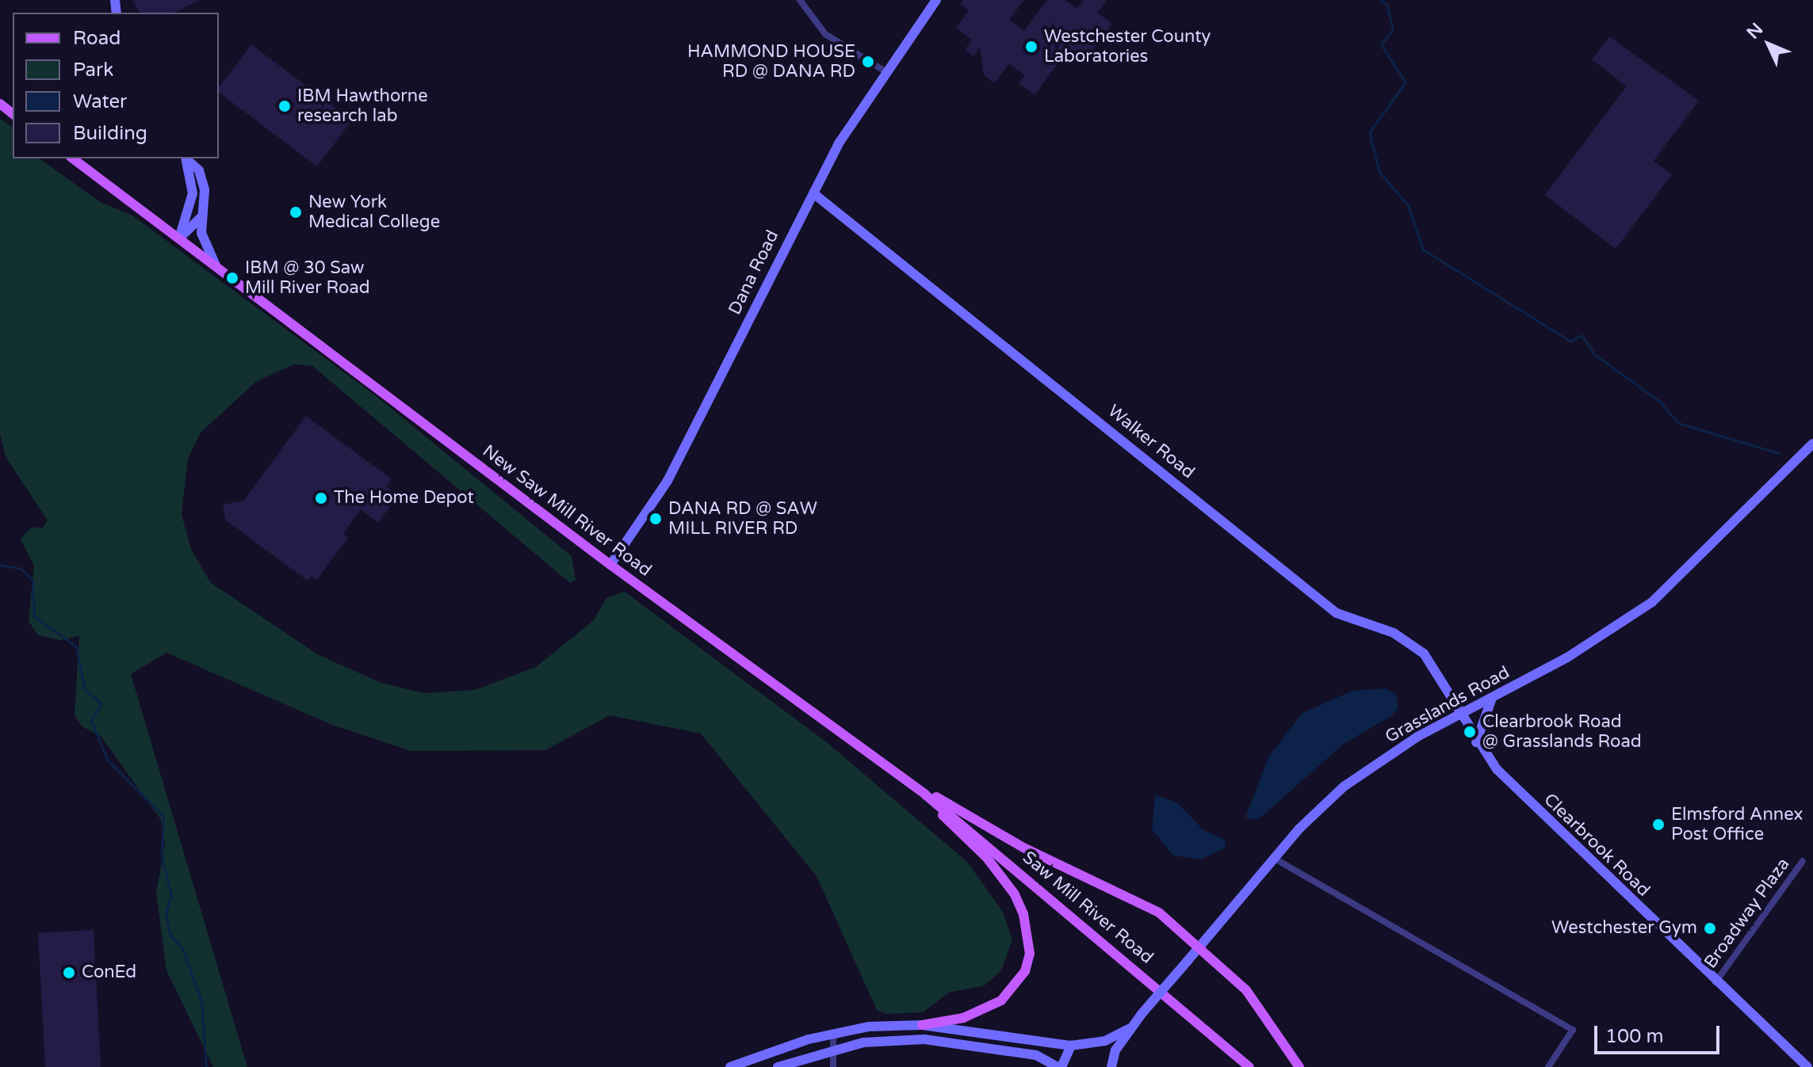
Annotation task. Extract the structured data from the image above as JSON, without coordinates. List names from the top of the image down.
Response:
{
  "streets": {
    "main road": ["New Saw Mill River Road", "Saw Mill River Road"],
    "street": [
      "Dana Road",
      "Walker Road",
      "Grasslands Road",
      "Clearbrook Road",
      "Broadway Plaza"
    ]
  },
  "crossings": [
    ["Dana Road", "Walker Road"],
    ["Dana Road", "New Saw Mill River Road"],
    ["Walker Road", "Grasslands Road"],
    ["Walker Road", "Clearbrook Road"],
    ["New Saw Mill River Road", "Saw Mill River Road"],
    ["Grasslands Road", "Clearbrook Road"],
    ["Clearbrook Road", "Broadway Plaza"]
  ],
  "places": [
    "Westchester County Laboratories",
    "HAMMOND HOUSE RD @ DANA RD",
    "IBM Hawthorne research lab",
    "New York Medical College",
    "IBM @ 30 Saw Mill River Road",
    "The Home Depot",
    "DANA RD @ SAW MILL RIVER RD",
    "Clearbrook Road @ Grasslands Road",
    "Elmsford Annex Post Office",
    "Westchester Gym",
    "ConEd"
  ],
  "legend": [
    "Road",
    "Park",
    "Water",
    "Building"
  ],
  "scale_bar": "100 m",
  "north": "top left"
}
